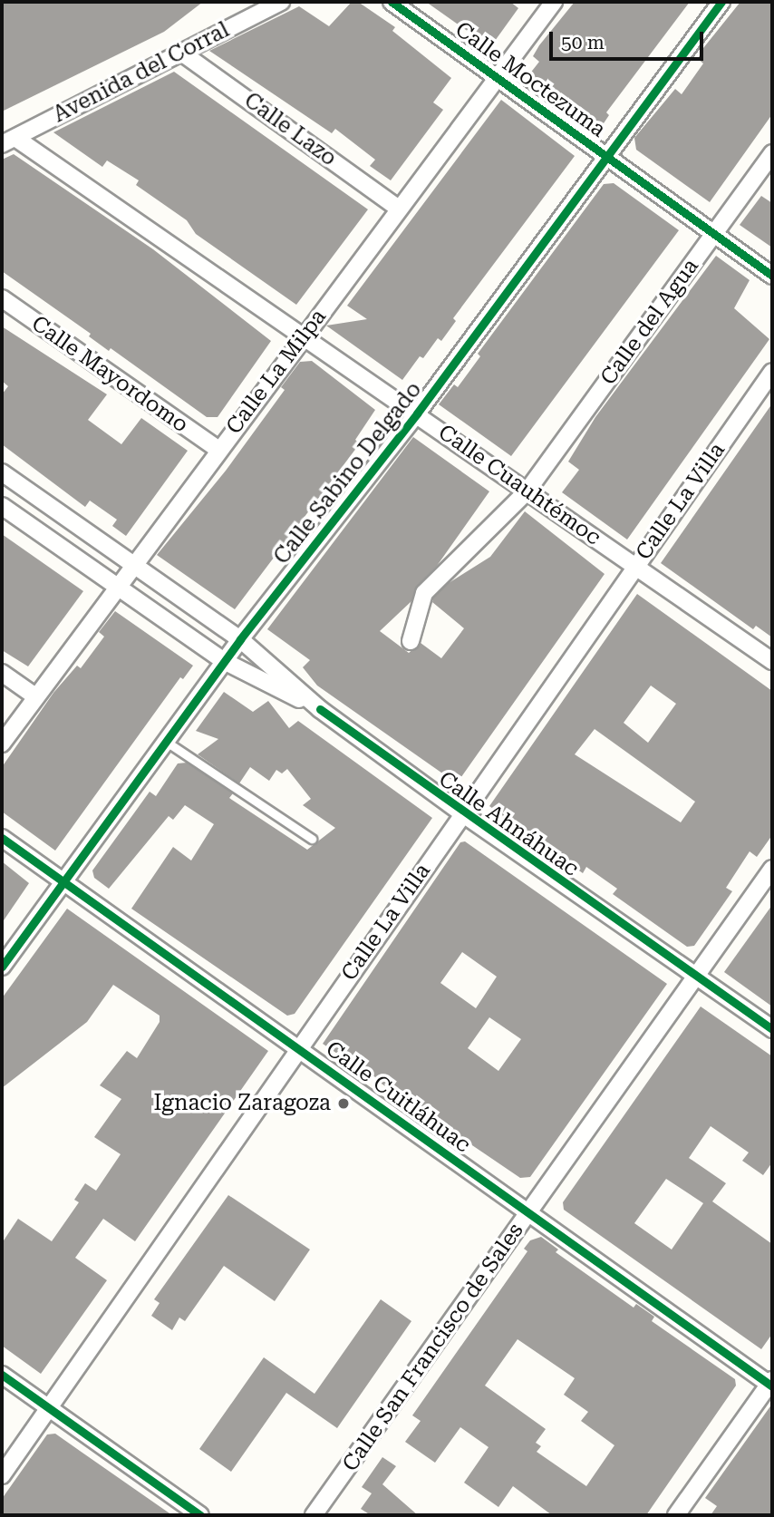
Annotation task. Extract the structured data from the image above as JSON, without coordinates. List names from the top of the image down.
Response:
{
  "streets": {
    "street": [
      "Avenida del Corral",
      "Calle Moctezuma",
      "Calle Lazo",
      "Calle del Agua",
      "Calle La Milpa",
      "Calle Mayordomo",
      "Calle Sabino Delgado",
      "Calle Cuauhtémoc",
      "Calle La Villa",
      "Calle Ahnáhuac",
      "Calle Cuitláhuac",
      "Calle San Francisco de Sales"
    ]
  },
  "crossings": [
    ["Avenida del Corral", "Calle Lazo"],
    ["Avenida del Corral", "Calle Cuauhtémoc"],
    ["Calle Moctezuma", "Calle del Agua"],
    ["Calle Moctezuma", "Calle La Milpa"],
    ["Calle Moctezuma", "Calle Sabino Delgado"],
    ["Calle Lazo", "Calle La Milpa"],
    ["Calle del Agua", "Calle Cuauhtémoc"],
    ["Calle La Milpa", "Calle Mayordomo"],
    ["Calle La Milpa", "Calle Cuauhtémoc"],
    ["Calle La Milpa", "Calle Ahnáhuac"],
    ["Calle Sabino Delgado", "Calle Cuauhtémoc"],
    ["Calle Sabino Delgado", "Calle Ahnáhuac"],
    ["Calle Sabino Delgado", "Calle Cuitláhuac"],
    ["Calle Cuauhtémoc", "Calle La Villa"],
    ["Calle La Villa", "Calle Ahnáhuac"],
    ["Calle La Villa", "Calle Cuitláhuac"],
    ["Calle Ahnáhuac", "Calle San Francisco de Sales"],
    ["Calle Cuitláhuac", "Calle San Francisco de Sales"]
  ],
  "places": ["Ignacio Zaragoza"],
  "scale_bar": "50 m"
}
